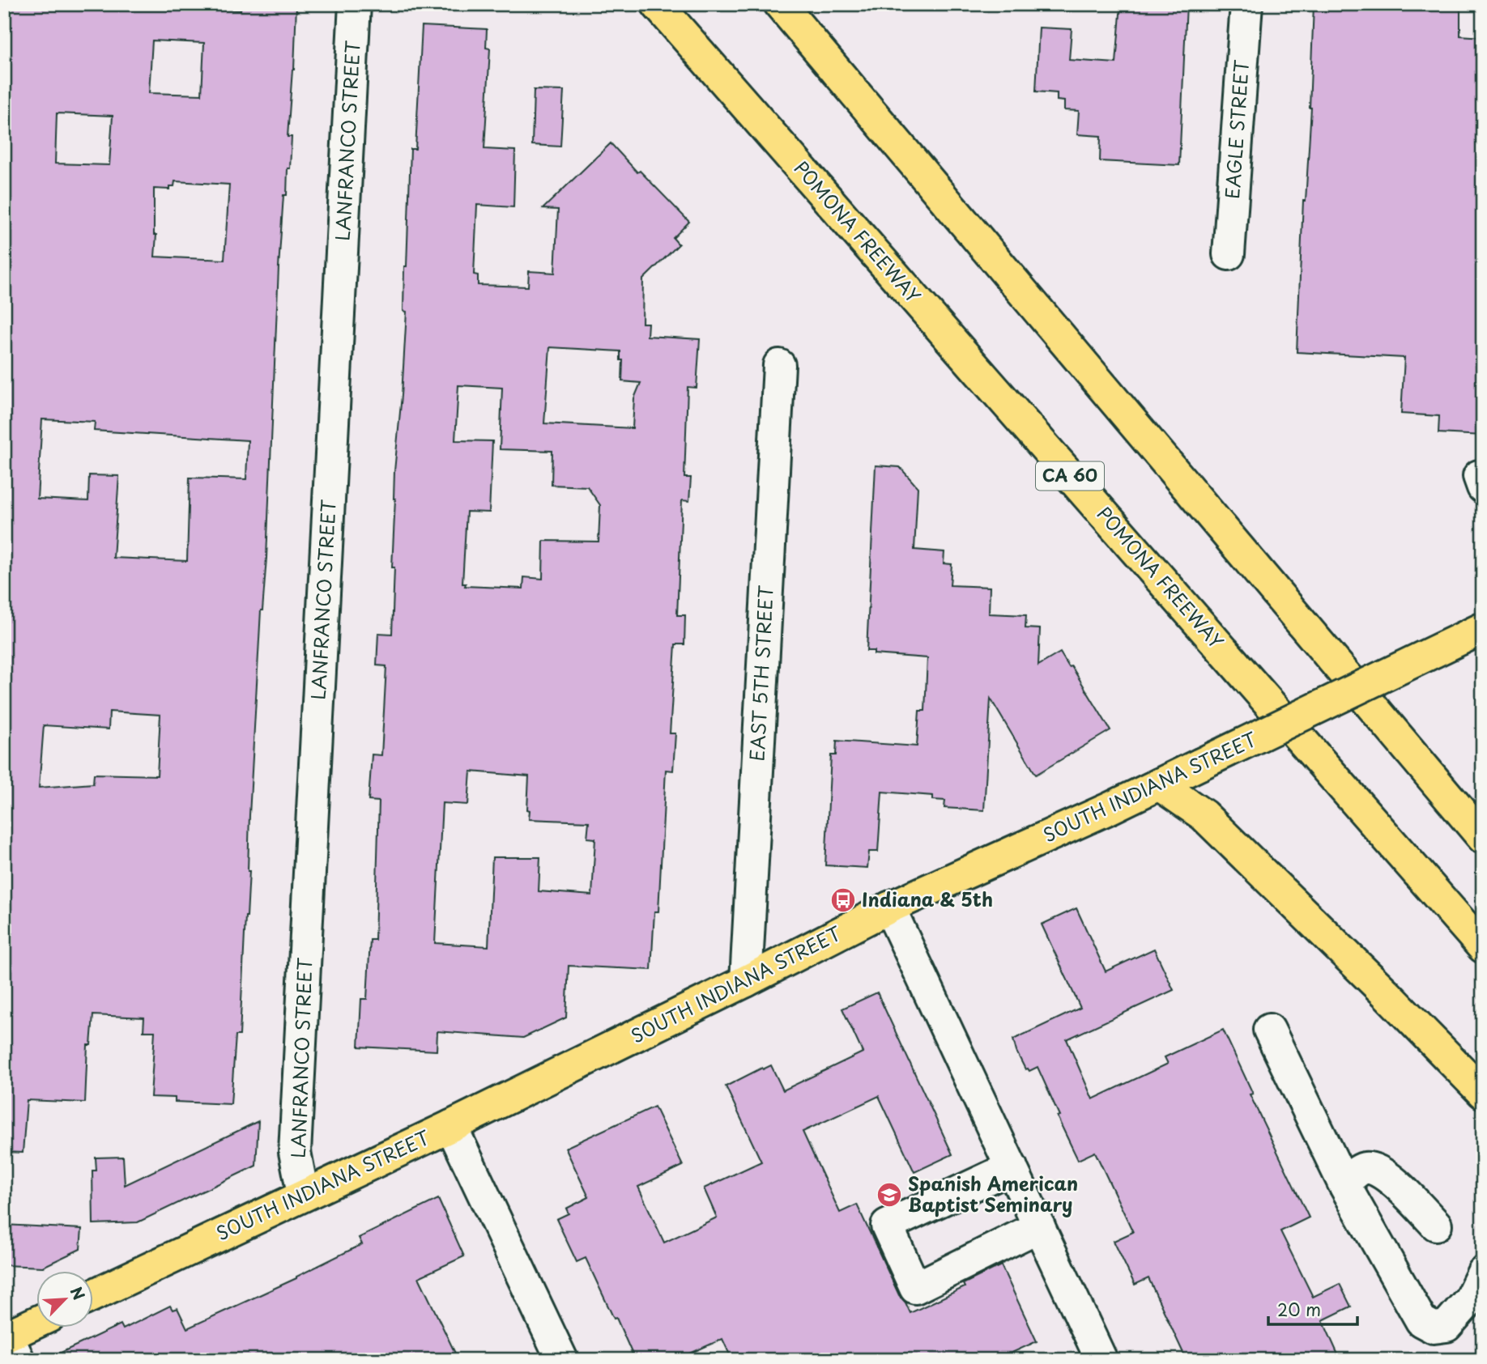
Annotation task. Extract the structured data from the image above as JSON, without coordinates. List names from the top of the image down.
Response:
{
  "streets": {
    "main road": ["POMONA FREEWAY", "CA 60", "SOUTH INDIANA STREET"],
    "street": ["EAGLE STREET", "LANFRANCO STREET", "EAST 5TH STREET"]
  },
  "crossings": [
    ["LANFRANCO STREET", "SOUTH INDIANA STREET"],
    ["EAST 5TH STREET", "SOUTH INDIANA STREET"]
  ],
  "places": {
    "bus stop": ["Indiana & 5th"],
    "school or university": ["Spanish American Baptist Seminary"]
  },
  "scale_bar": "20 m",
  "north": "top right"
}
